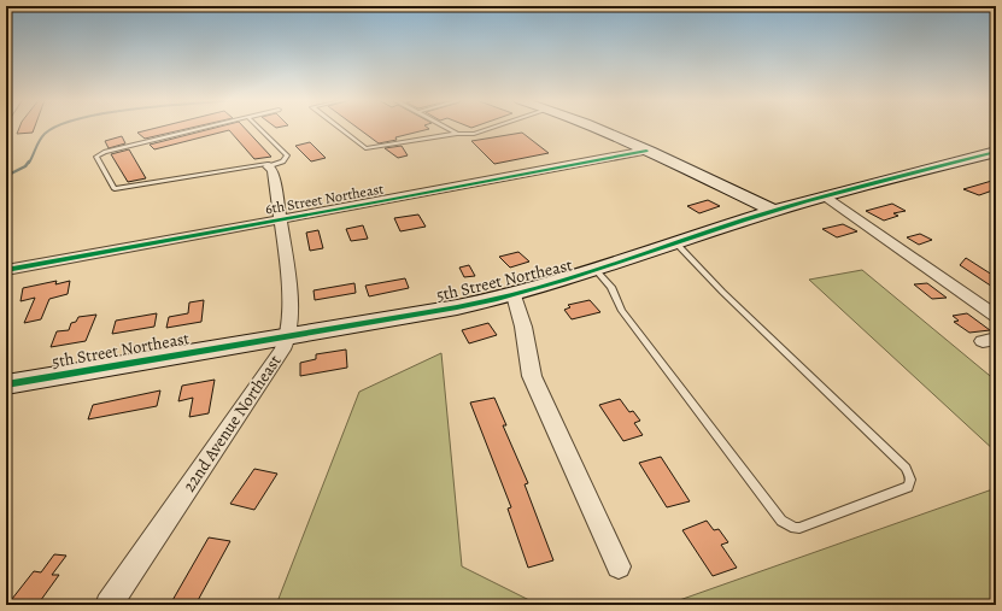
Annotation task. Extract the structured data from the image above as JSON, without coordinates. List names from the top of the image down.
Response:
{
  "streets": {
    "street": ["6th Street Northeast", "5th Street Northeast", "22nd Avenue Northeast"]
  },
  "crossings": [
    ["6th Street Northeast", "22nd Avenue Northeast"],
    ["5th Street Northeast", "22nd Avenue Northeast"]
  ]
}
